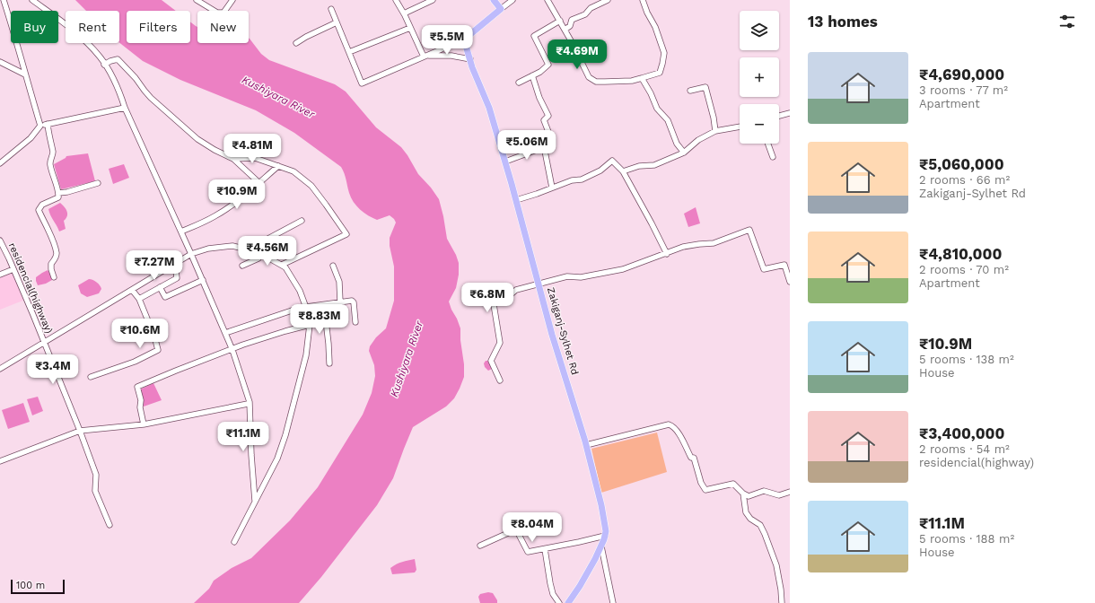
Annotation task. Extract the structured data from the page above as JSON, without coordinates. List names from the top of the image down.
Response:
{
  "streets": {
    "main road": ["Zakiganj-Sylhet Rd"],
    "street": ["residencial(highway)"]
  },
  "water": ["Kushiyara River"],
  "scale_bar": "100 m",
  "page": {
    "heading": "13 homes",
    "map_buttons": ["+", "−"],
    "chip": [
      "Buy",
      "Rent",
      "Filters",
      "New"
    ],
    "price": [
      "₹5.5M",
      "₹4.69M",
      "₹5.06M",
      "₹4.81M",
      "₹10.9M",
      "₹4.56M",
      "₹7.27M",
      "₹6.8M",
      "₹8.83M",
      "₹10.6M",
      "₹3.4M",
      "₹11.1M",
      "₹8.04M"
    ],
    "list": [
      {
        "name": "₹4,690,000",
        "note": "3 rooms · 77 m² · Apartment"
      },
      {
        "name": "₹5,060,000",
        "note": "2 rooms · 66 m² · Zakiganj-Sylhet Rd"
      },
      {
        "name": "₹4,810,000",
        "note": "2 rooms · 70 m² · Apartment"
      },
      {
        "name": "₹10.9M",
        "note": "5 rooms · 138 m² · House"
      },
      {
        "name": "₹3,400,000",
        "note": "2 rooms · 54 m² · residencial(highway)"
      },
      {
        "name": "₹11.1M",
        "note": "5 rooms · 188 m² · House"
      }
    ],
    "scale": "100 m"
  }
}
